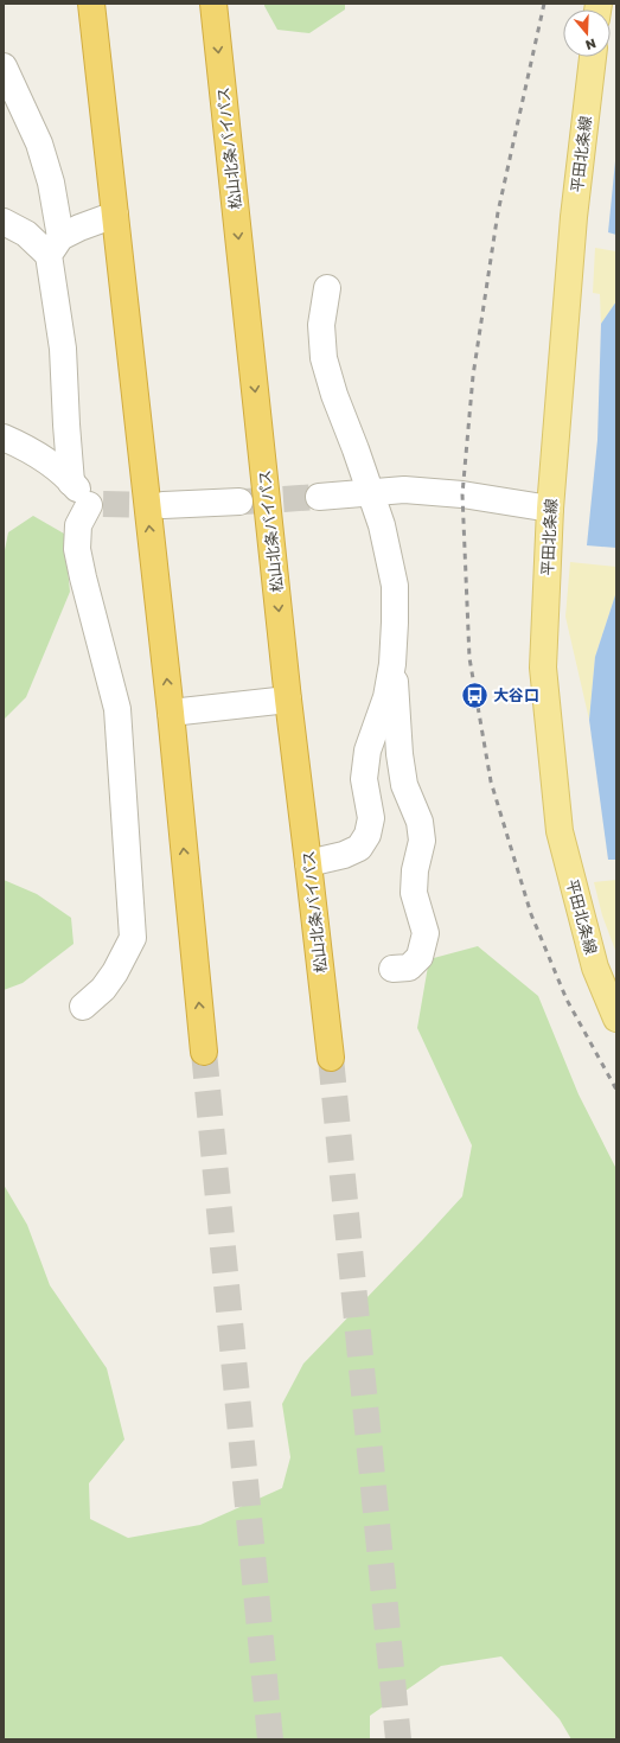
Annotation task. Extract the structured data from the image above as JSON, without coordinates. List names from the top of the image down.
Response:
{
  "streets": {
    "highway": ["松山北条バイパス"],
    "main road": ["平田北条線"]
  },
  "places": {
    "bus stop": ["大谷口"]
  },
  "north": "bottom"
}
